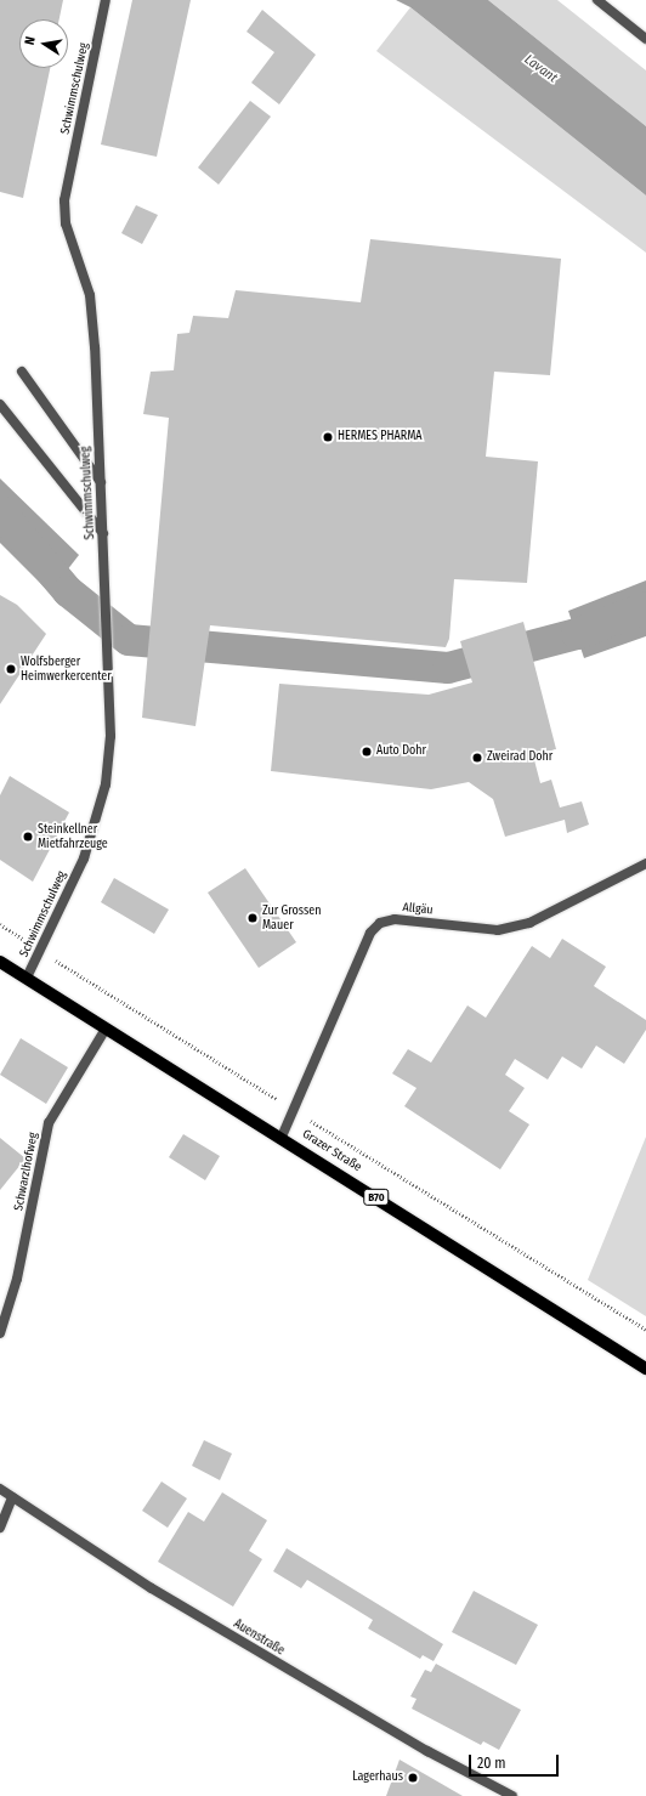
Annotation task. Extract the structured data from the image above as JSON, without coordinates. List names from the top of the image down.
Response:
{
  "streets": {
    "main road": ["Grazer Straße", "B70"],
    "street": [
      "Schwimmschulweg",
      "Allgäu",
      "Schwarzlhofweg",
      "Auenstraße"
    ]
  },
  "crossings": [
    ["Schwimmschulweg", "Grazer Straße"],
    ["Allgäu", "Grazer Straße"],
    ["Grazer Straße", "Schwarzlhofweg"]
  ],
  "water": ["Lavant"],
  "places": [
    "HERMES PHARMA",
    "Wolfsberger Heimwerkercenter",
    "Auto Dohr",
    "Zweirad Dohr",
    "Steinkellner Mietfahrzeuge",
    "Zur Grossen Mauer",
    "Lagerhaus"
  ],
  "scale_bar": "20 m",
  "north": "left"
}
